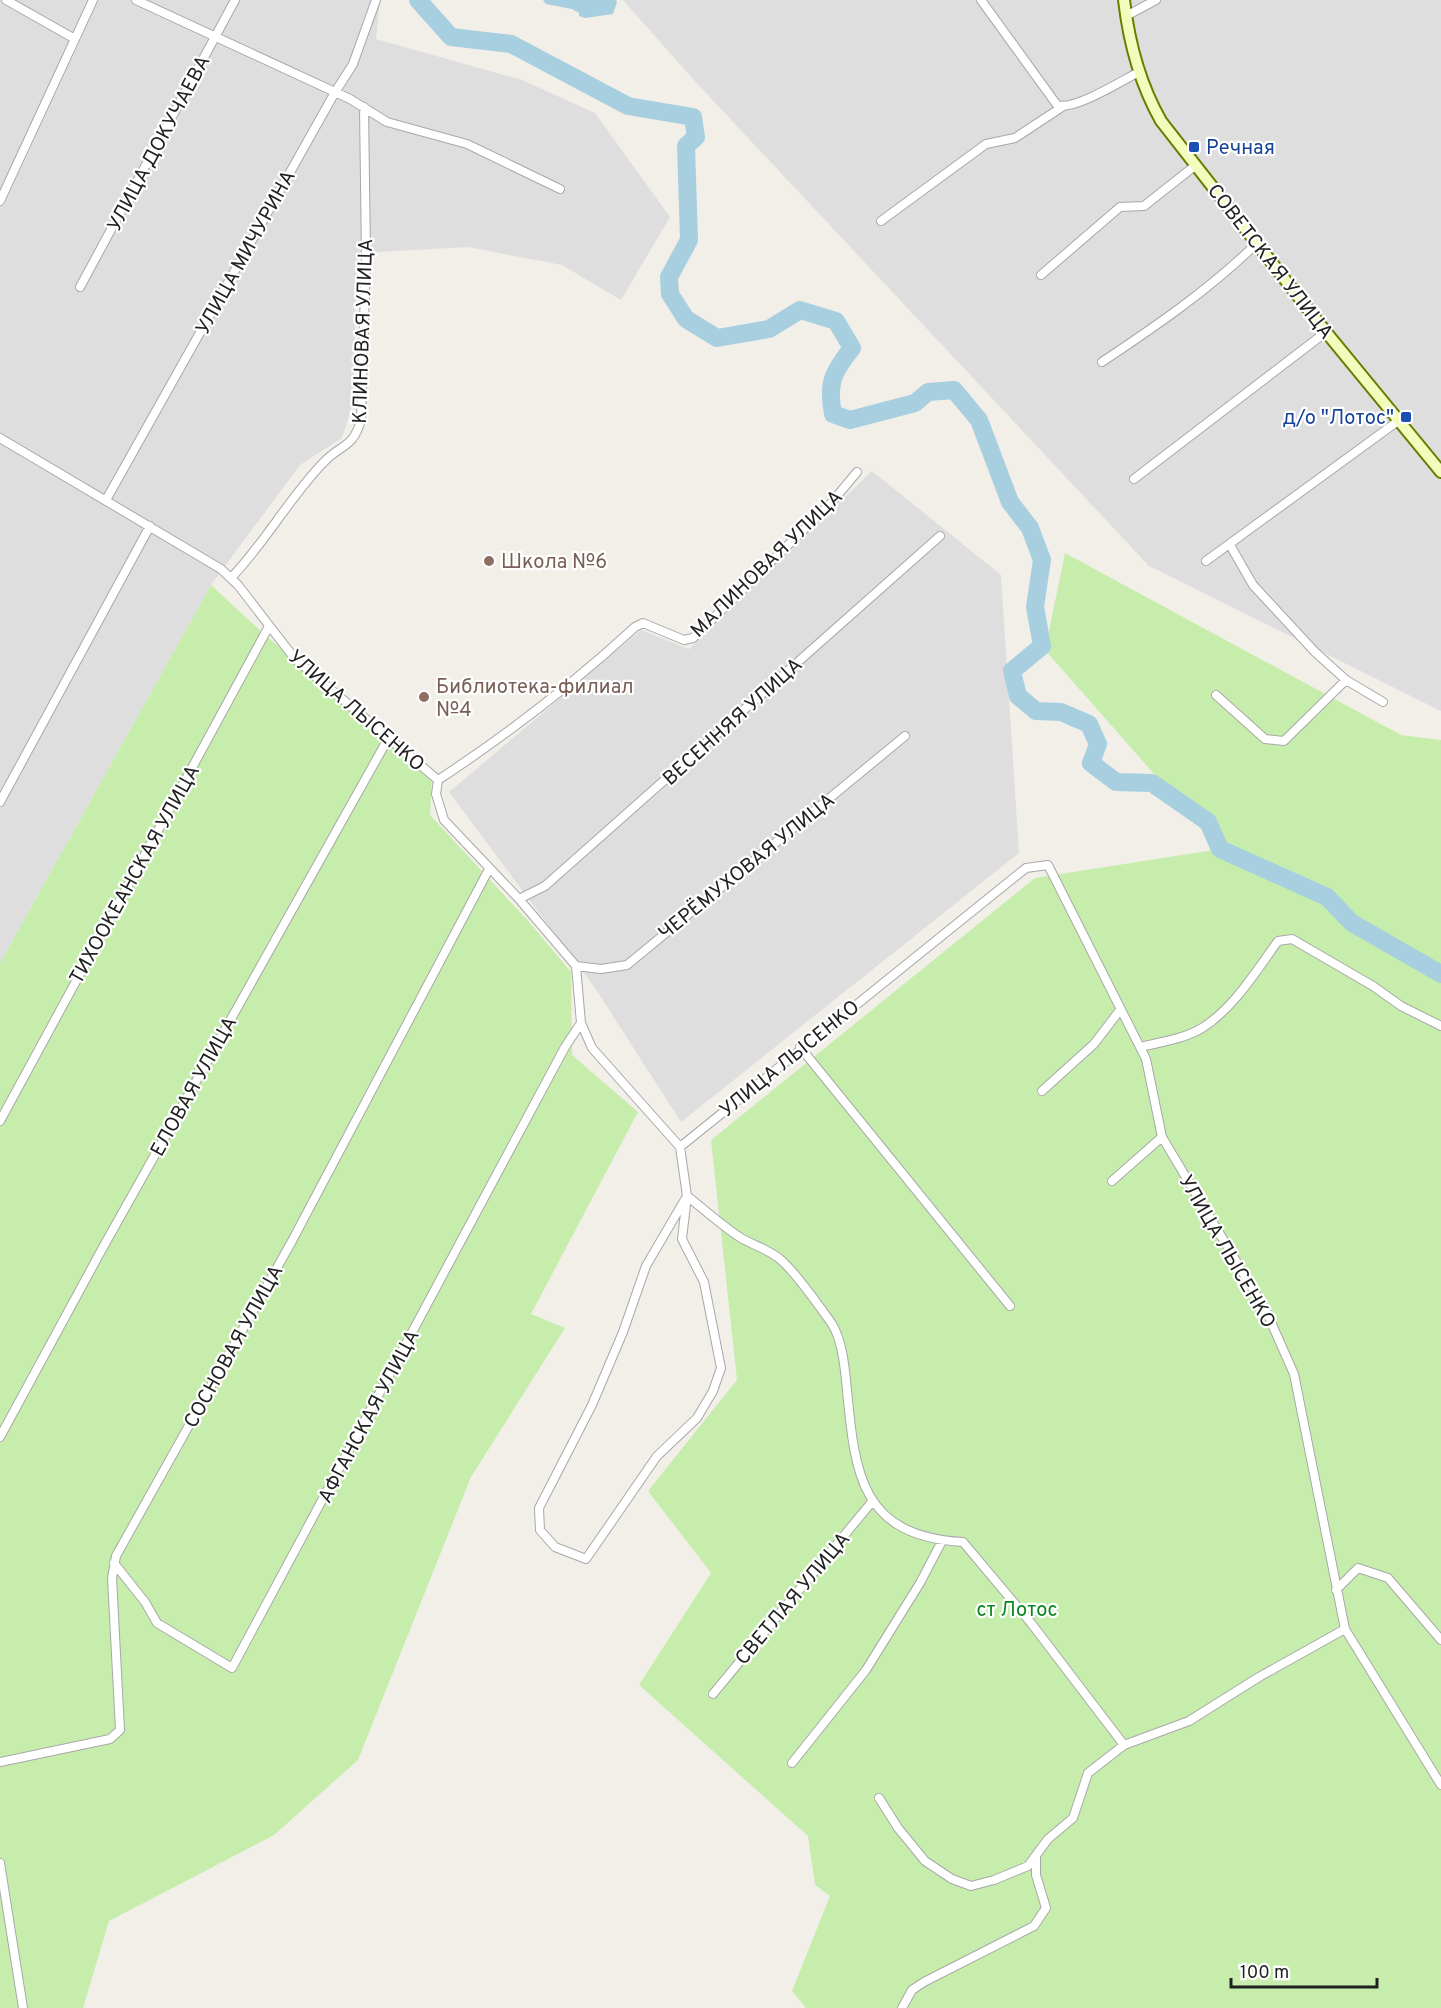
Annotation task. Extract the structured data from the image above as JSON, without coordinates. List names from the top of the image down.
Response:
{
  "streets": {
    "street": [
      "УЛИЦА ДОКУЧАЕВА",
      "УЛИЦА МИЧУРИНА",
      "СОВЕТСКАЯ УЛИЦА",
      "КЛИНОВАЯ УЛИЦА",
      "МАЛИНОВАЯ УЛИЦА",
      "УЛИЦА ЛЫСЕНКО",
      "ВЕСЕННЯЯ УЛИЦА",
      "ЧЕРЁМУХОВАЯ УЛИЦА",
      "ТИХООКЕАНСКАЯ УЛИЦА",
      "ЕЛОВАЯ УЛИЦА",
      "СОСНОВАЯ УЛИЦА",
      "АФГАНСКАЯ УЛИЦА",
      "СВЕТЛАЯ УЛИЦА"
    ]
  },
  "crossings": [
    ["УЛИЦА МИЧУРИНА", "УЛИЦА ЛЫСЕНКО"],
    ["КЛИНОВАЯ УЛИЦА", "УЛИЦА ЛЫСЕНКО"],
    ["МАЛИНОВАЯ УЛИЦА", "УЛИЦА ЛЫСЕНКО"],
    ["УЛИЦА ЛЫСЕНКО", "ВЕСЕННЯЯ УЛИЦА"],
    ["УЛИЦА ЛЫСЕНКО", "ЧЕРЁМУХОВАЯ УЛИЦА"],
    ["УЛИЦА ЛЫСЕНКО", "ТИХООКЕАНСКАЯ УЛИЦА"],
    ["УЛИЦА ЛЫСЕНКО", "ЕЛОВАЯ УЛИЦА"],
    ["УЛИЦА ЛЫСЕНКО", "СОСНОВАЯ УЛИЦА"],
    ["СОСНОВАЯ УЛИЦА", "АФГАНСКАЯ УЛИЦА"]
  ],
  "parks": ["ст Лотос"],
  "places": {
    "transit": ["Речная", "д/о \"Лотос\""],
    "other": ["Школа №6", "Библиотека-филиал №4"]
  },
  "scale_bar": "100 m"
}
